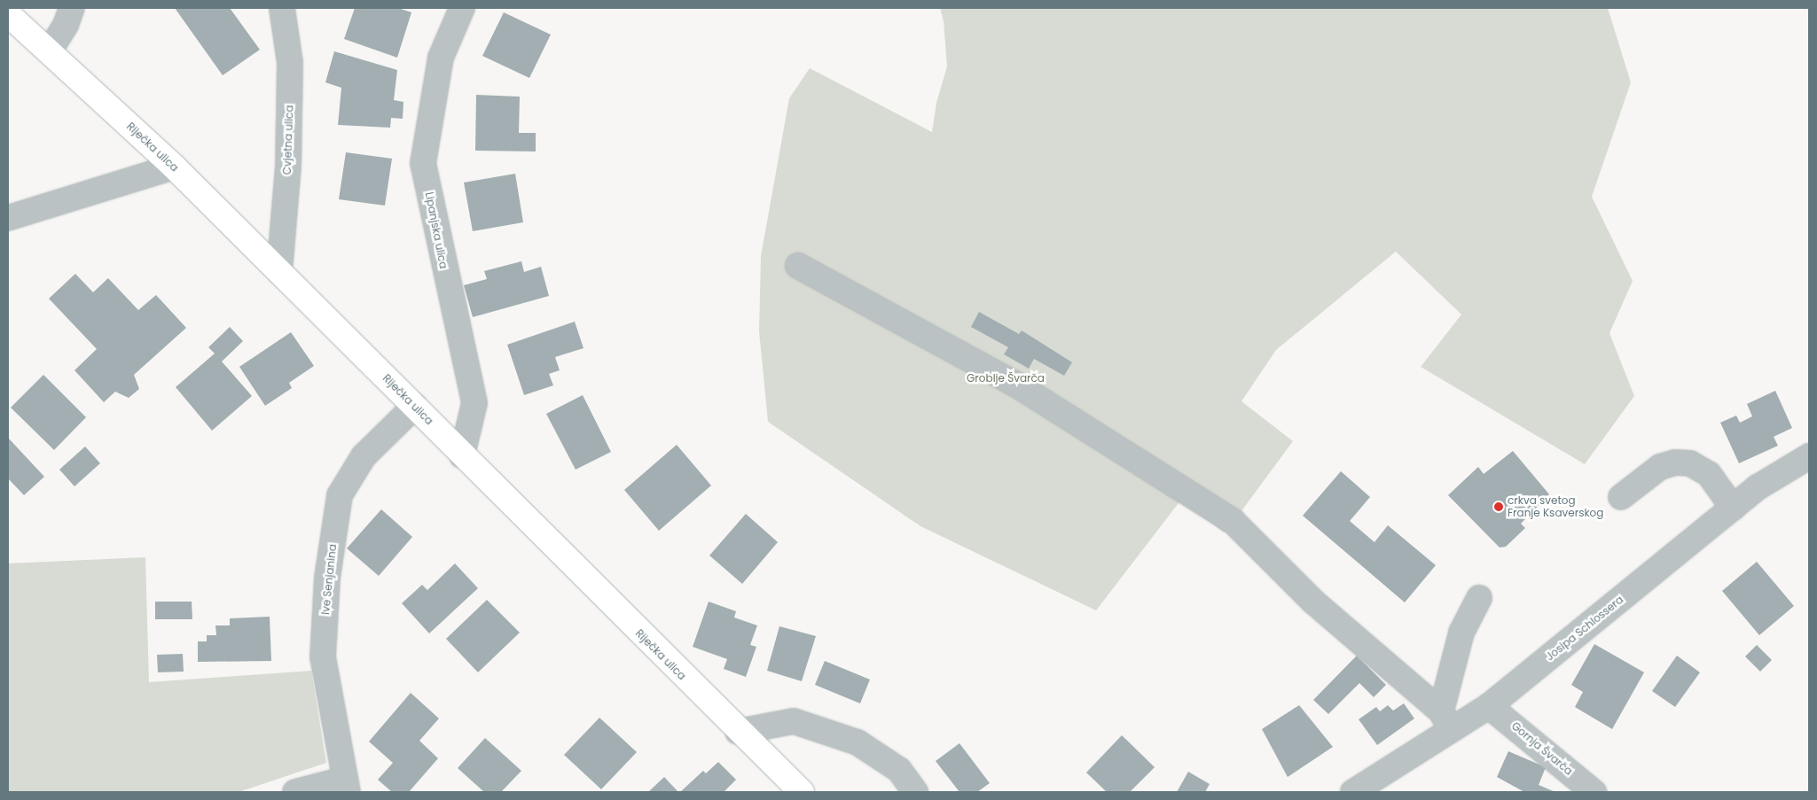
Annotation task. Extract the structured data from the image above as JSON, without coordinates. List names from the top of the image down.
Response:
{
  "streets": {
    "main road": ["Riječka ulica"],
    "street": [
      "Cvjetna ulica",
      "Lipanjska ulica",
      "Ive Senjanina",
      "Josipa Schlossera",
      "Gornja Švarča"
    ]
  },
  "crossings": [
    ["Cvjetna ulica", "Riječka ulica"],
    ["Riječka ulica", "Lipanjska ulica"],
    ["Riječka ulica", "Ive Senjanina"],
    ["Josipa Schlossera", "Gornja Švarča"]
  ],
  "parks": ["Groblje Švarča"],
  "places": ["crkva svetog Franje Ksaverskog"]
}
